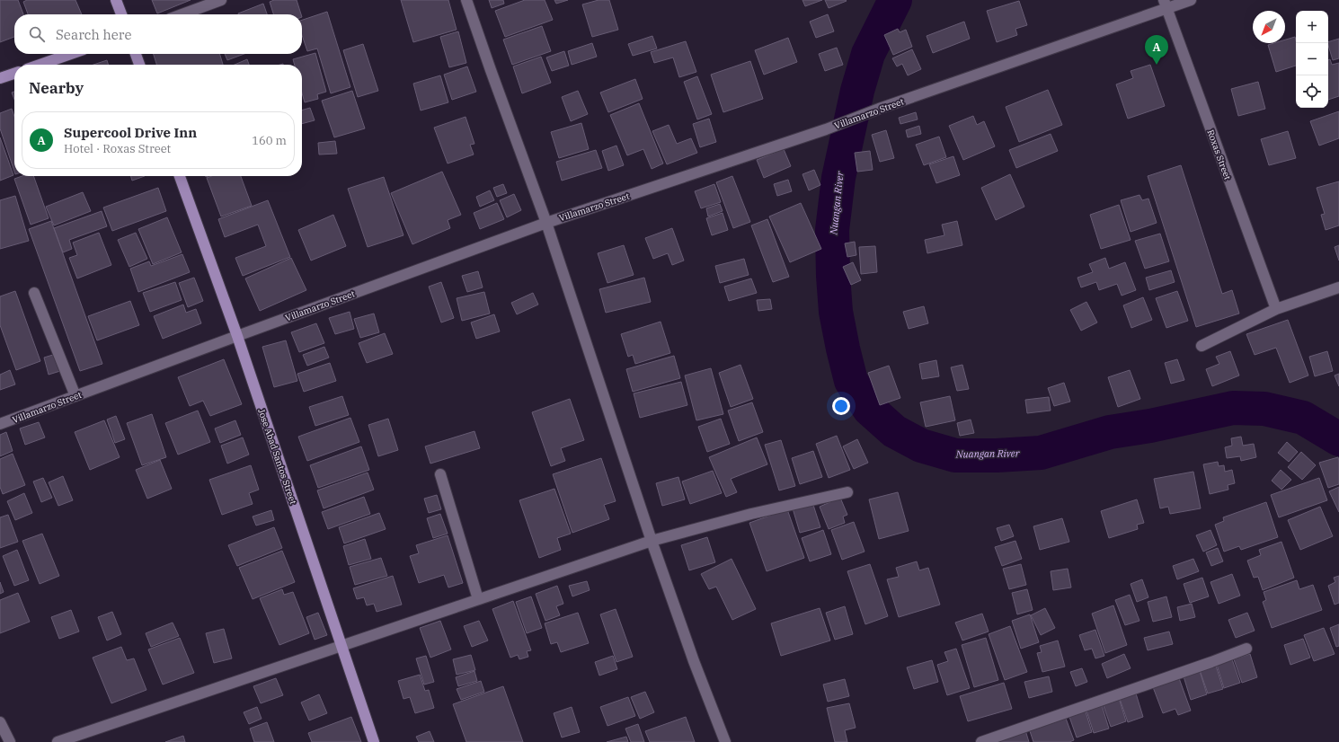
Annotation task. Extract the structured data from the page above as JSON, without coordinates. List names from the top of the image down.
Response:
{
  "streets": {
    "main road": ["Jose Abad Santos Street"],
    "street": ["Villamarzo Street", "Roxas Street"]
  },
  "crossings": [
    ["Villamarzo Street", "Roxas Street"],
    ["Villamarzo Street", "Jose Abad Santos Street"]
  ],
  "water": ["Nuangan River"],
  "north": "bottom left",
  "page": {
    "map_buttons": ["+", "−"],
    "search": "Search here",
    "pins": "A",
    "heading": "Nearby",
    "list": [
      {
        "mark": "A",
        "name": "Supercool Drive Inn",
        "note": "Hotel · Roxas Street",
        "value": "160 m"
      }
    ]
  }
}
